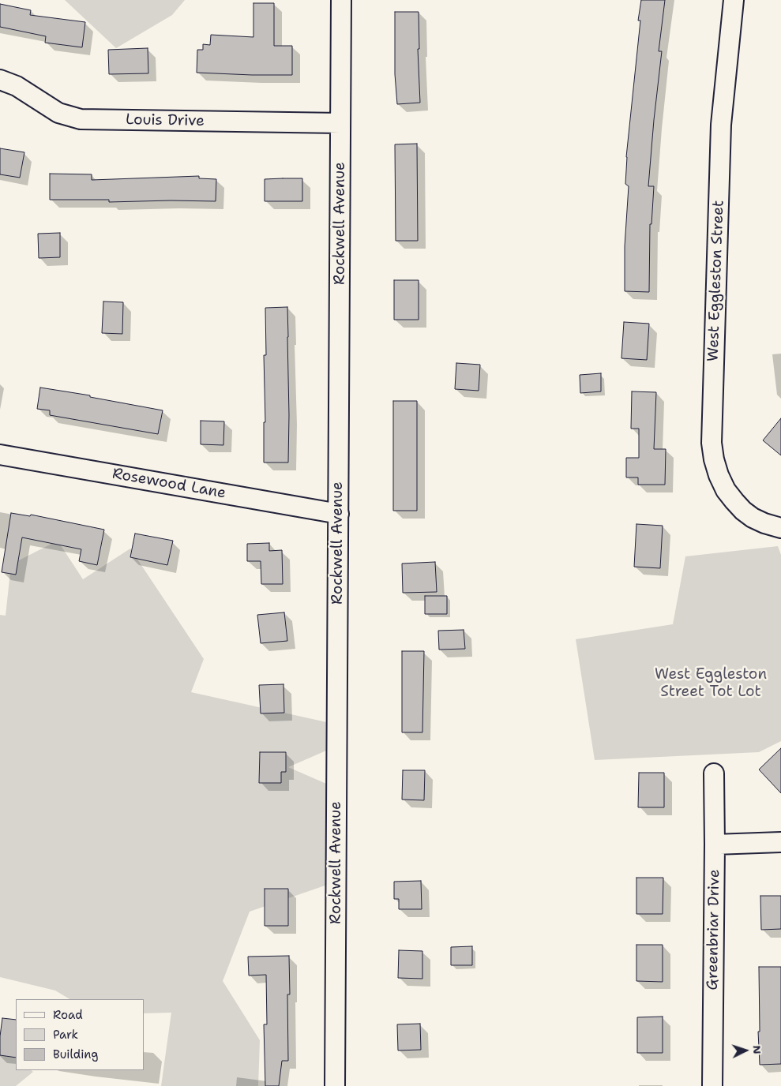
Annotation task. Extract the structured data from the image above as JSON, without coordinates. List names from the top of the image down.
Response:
{
  "streets": {
    "street": [
      "Louis Drive",
      "Rockwell Avenue",
      "West Eggleston Street",
      "Rosewood Lane",
      "Greenbriar Drive"
    ]
  },
  "crossings": [
    ["Louis Drive", "Rockwell Avenue"],
    ["Rockwell Avenue", "Rosewood Lane"]
  ],
  "parks": ["West Eggleston Street Tot Lot"],
  "legend": ["Road", "Park", "Building"],
  "north": "right"
}
